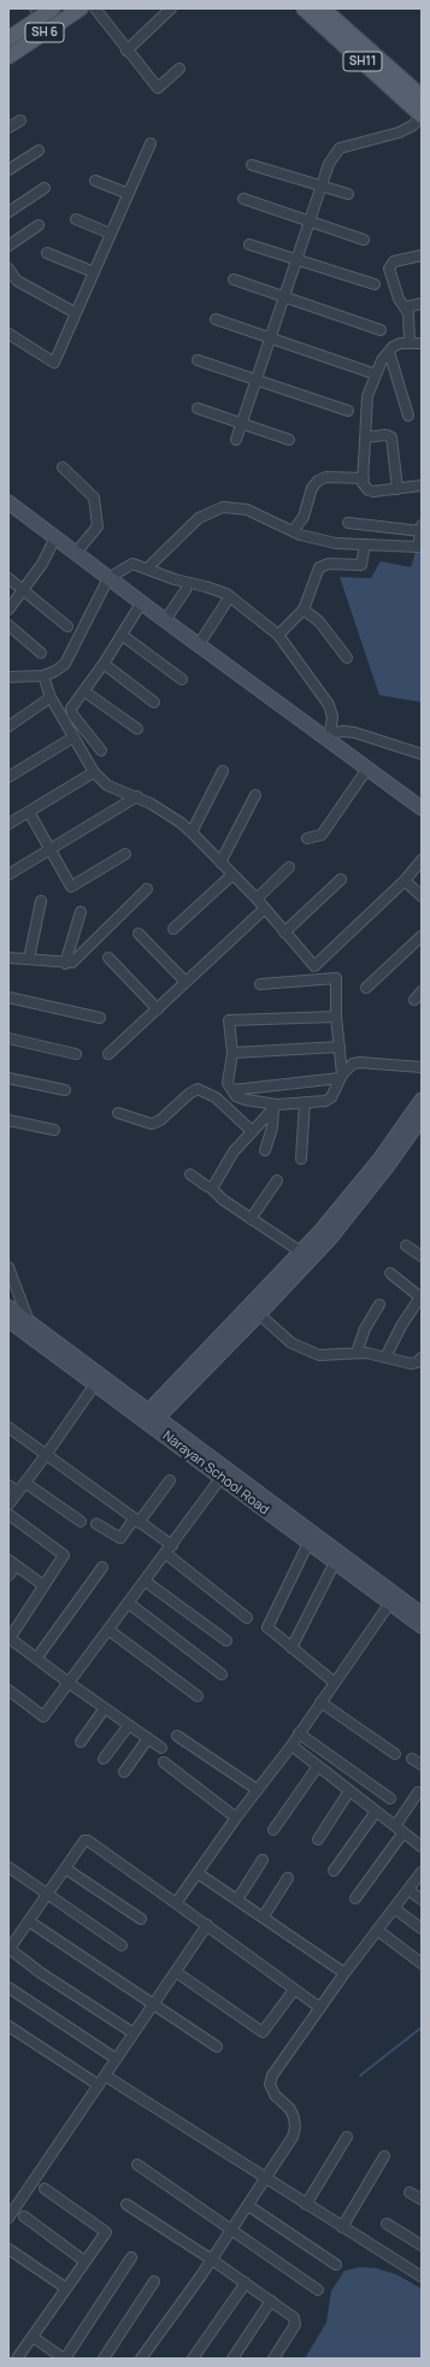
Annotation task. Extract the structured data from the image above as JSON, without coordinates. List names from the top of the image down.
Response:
{
  "streets": {
    "main road": ["SH 6", "SH11"],
    "street": ["Narayan School Road"]
  }
}
